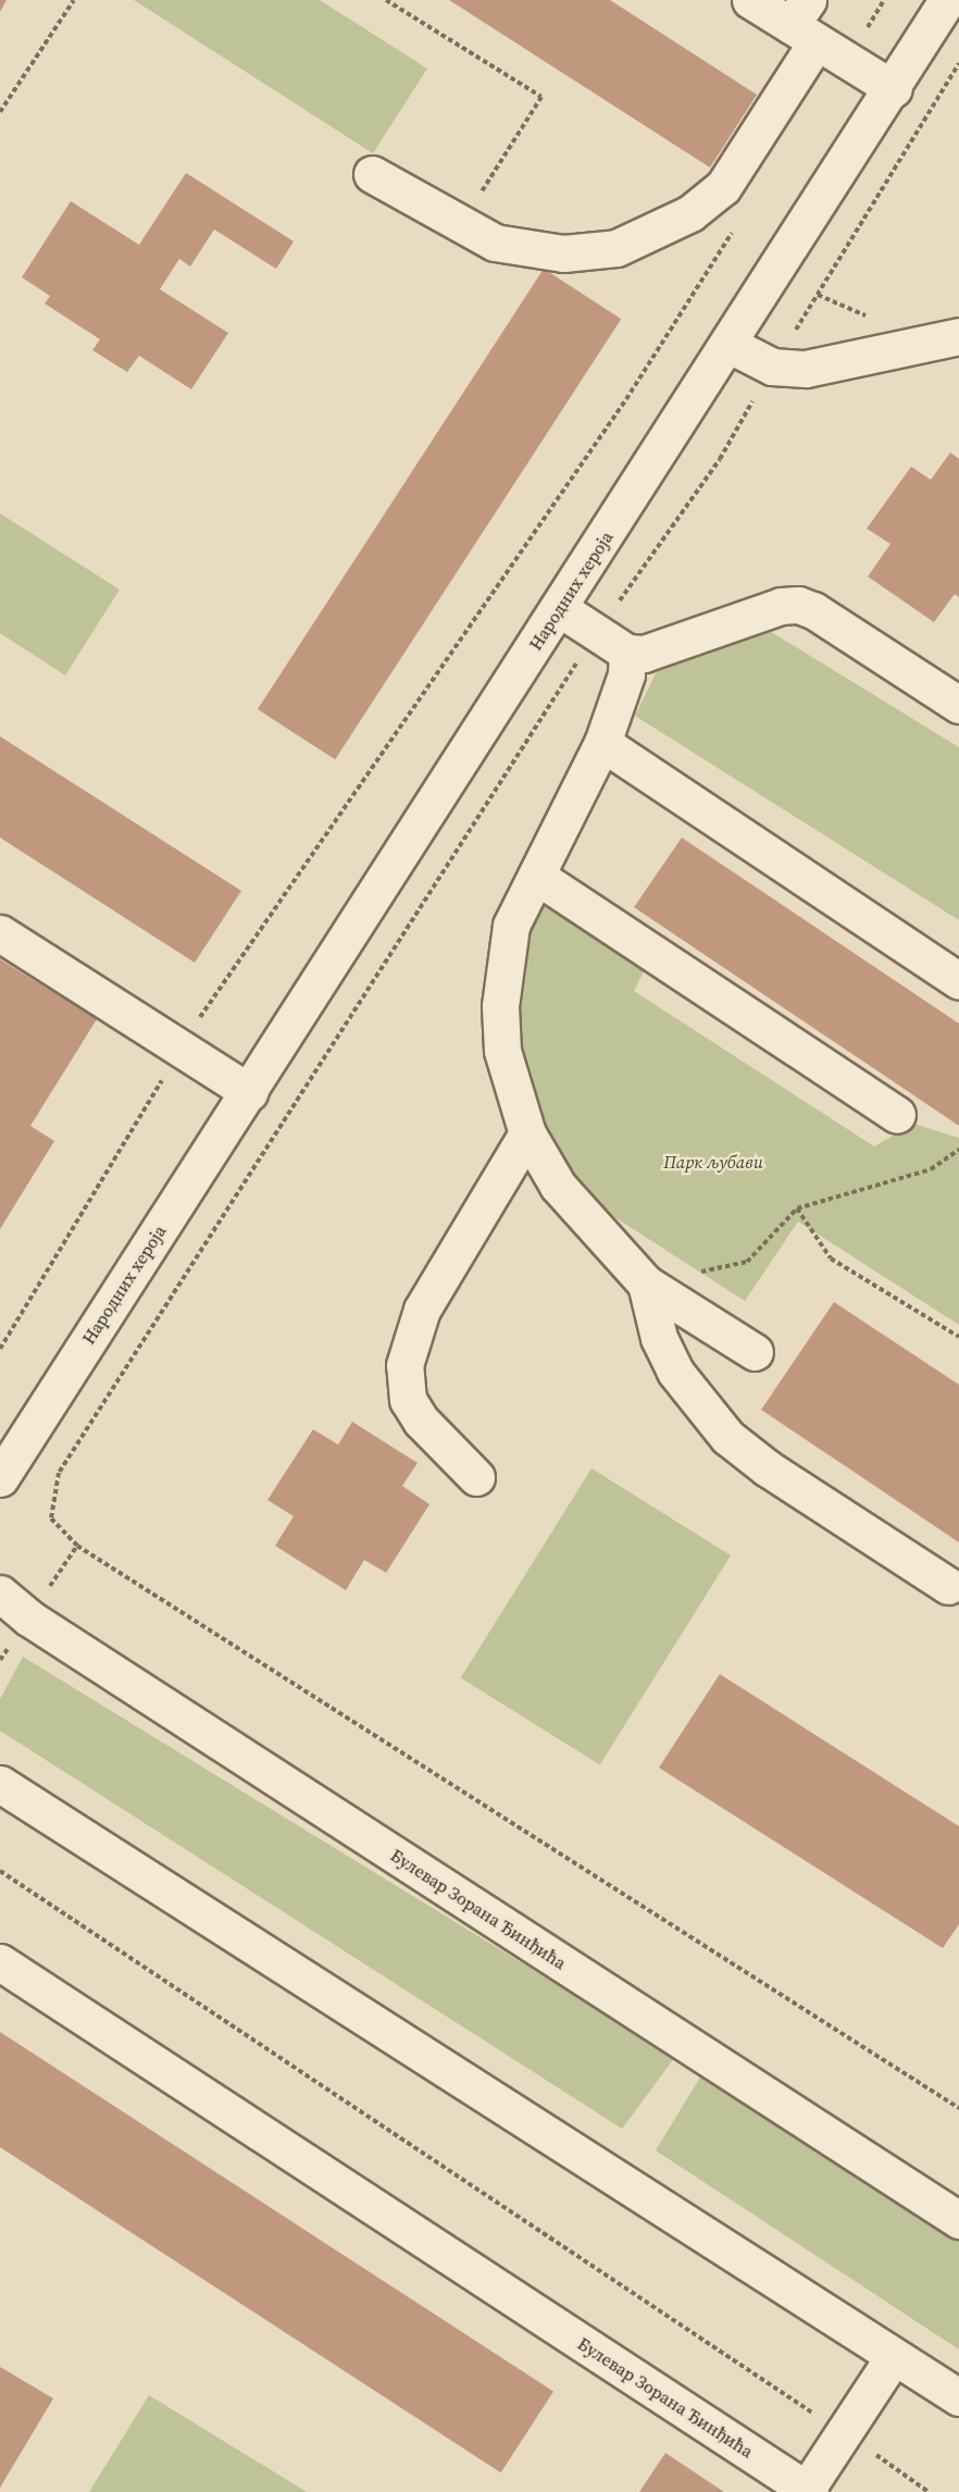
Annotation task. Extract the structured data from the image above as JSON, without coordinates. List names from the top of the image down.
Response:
{
  "streets": {
    "street": ["Народних хероја", "Булевар Зорана Ђинђића"]
  },
  "parks": ["Парк љубави"]
}
